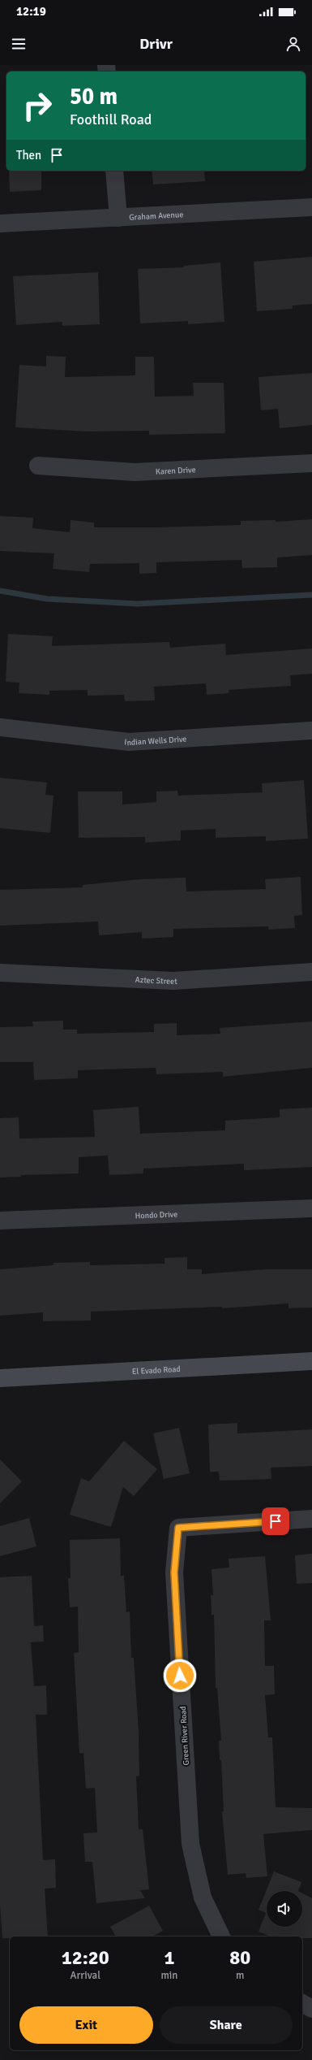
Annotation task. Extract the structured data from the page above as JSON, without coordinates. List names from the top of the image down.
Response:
{
  "streets": {
    "main road": ["El Evado Road"],
    "street": [
      "Graham Avenue",
      "Karen Drive",
      "Indian Wells Drive",
      "Aztec Street",
      "Hondo Drive",
      "Green River Road"
    ]
  },
  "page": {
    "status": "12:19",
    "header": "Drivr",
    "turn": ["50 m", "Foothill Road"],
    "then": "Then",
    "eta": [
      "12:20",
      "Arrival",
      "1",
      "min",
      "80",
      "m"
    ],
    "buttons": ["Exit", "Share"]
  }
}
